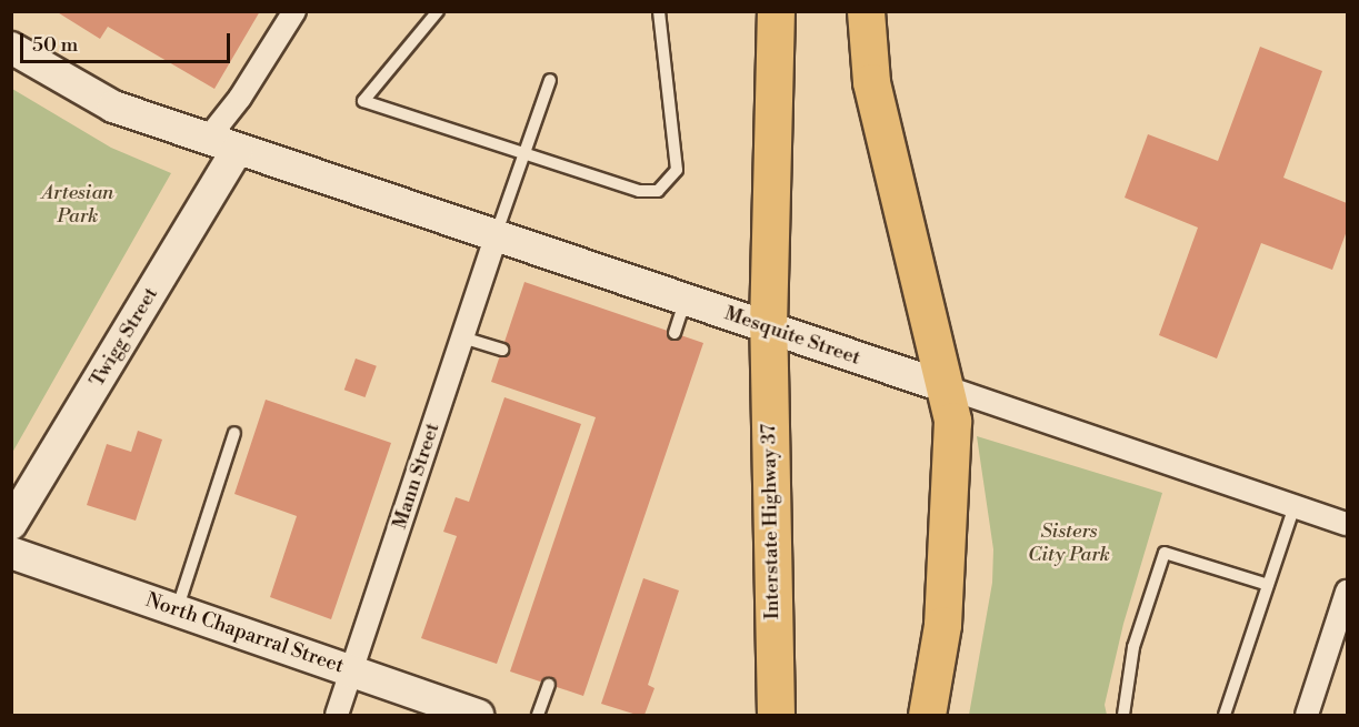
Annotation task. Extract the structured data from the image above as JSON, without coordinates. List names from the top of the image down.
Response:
{
  "streets": {
    "highway": ["Interstate Highway 37"],
    "street": [
      "Mesquite Street",
      "Twigg Street",
      "Mann Street",
      "North Chaparral Street"
    ]
  },
  "crossings": [
    ["Mesquite Street", "Twigg Street"],
    ["Mesquite Street", "Mann Street"],
    ["Mesquite Street", "Interstate Highway 37"],
    ["Mann Street", "North Chaparral Street"]
  ],
  "parks": ["Artesian Park", "Sisters City Park"],
  "scale_bar": "50 m"
}
